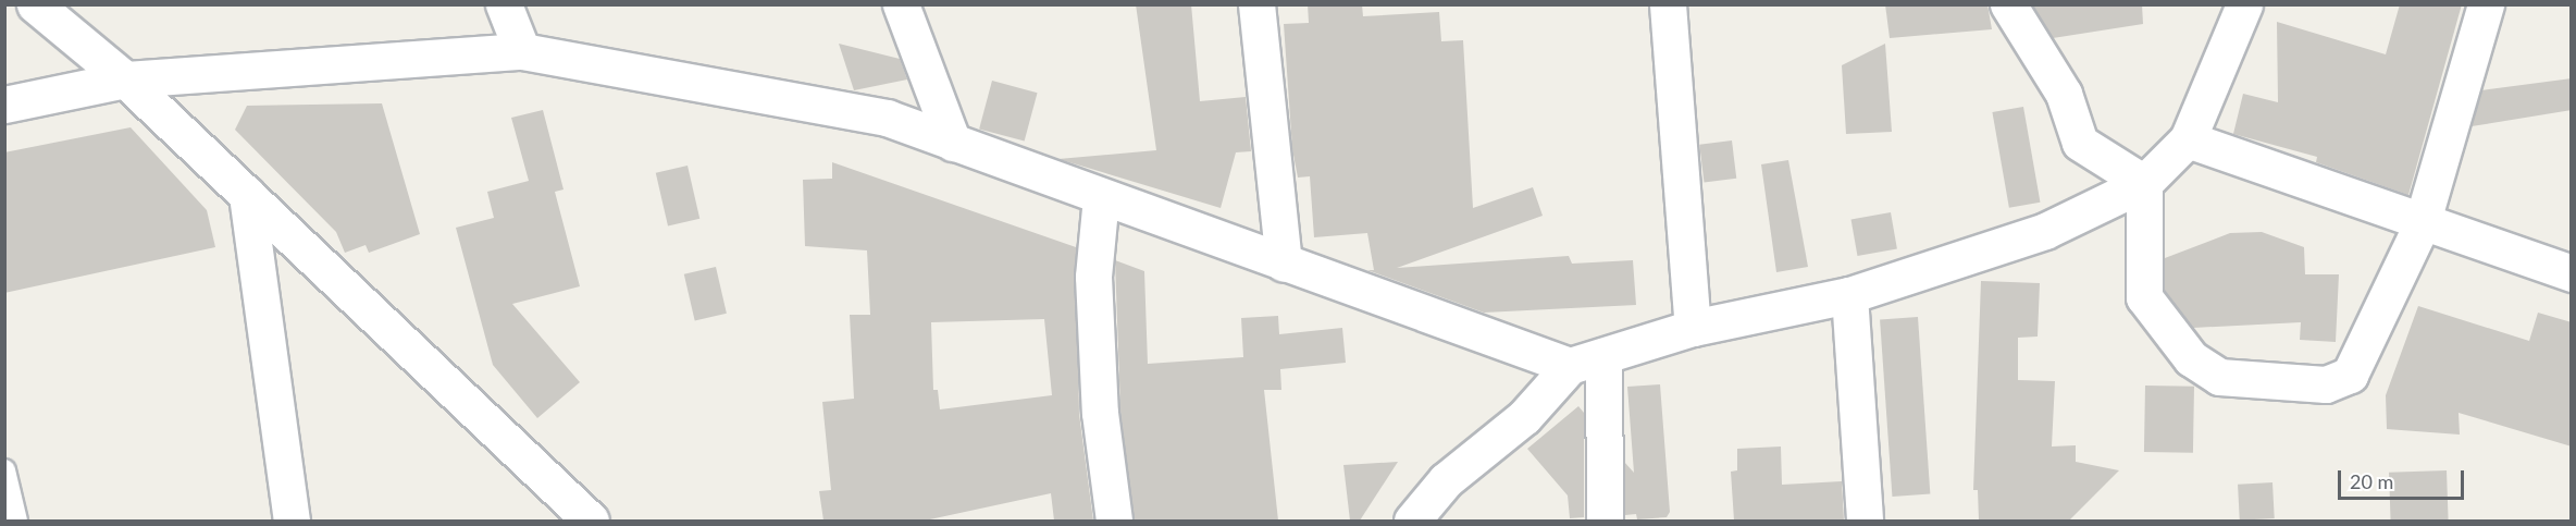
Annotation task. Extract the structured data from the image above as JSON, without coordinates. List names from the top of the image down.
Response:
{
  "scale_bar": "20 m"
}
